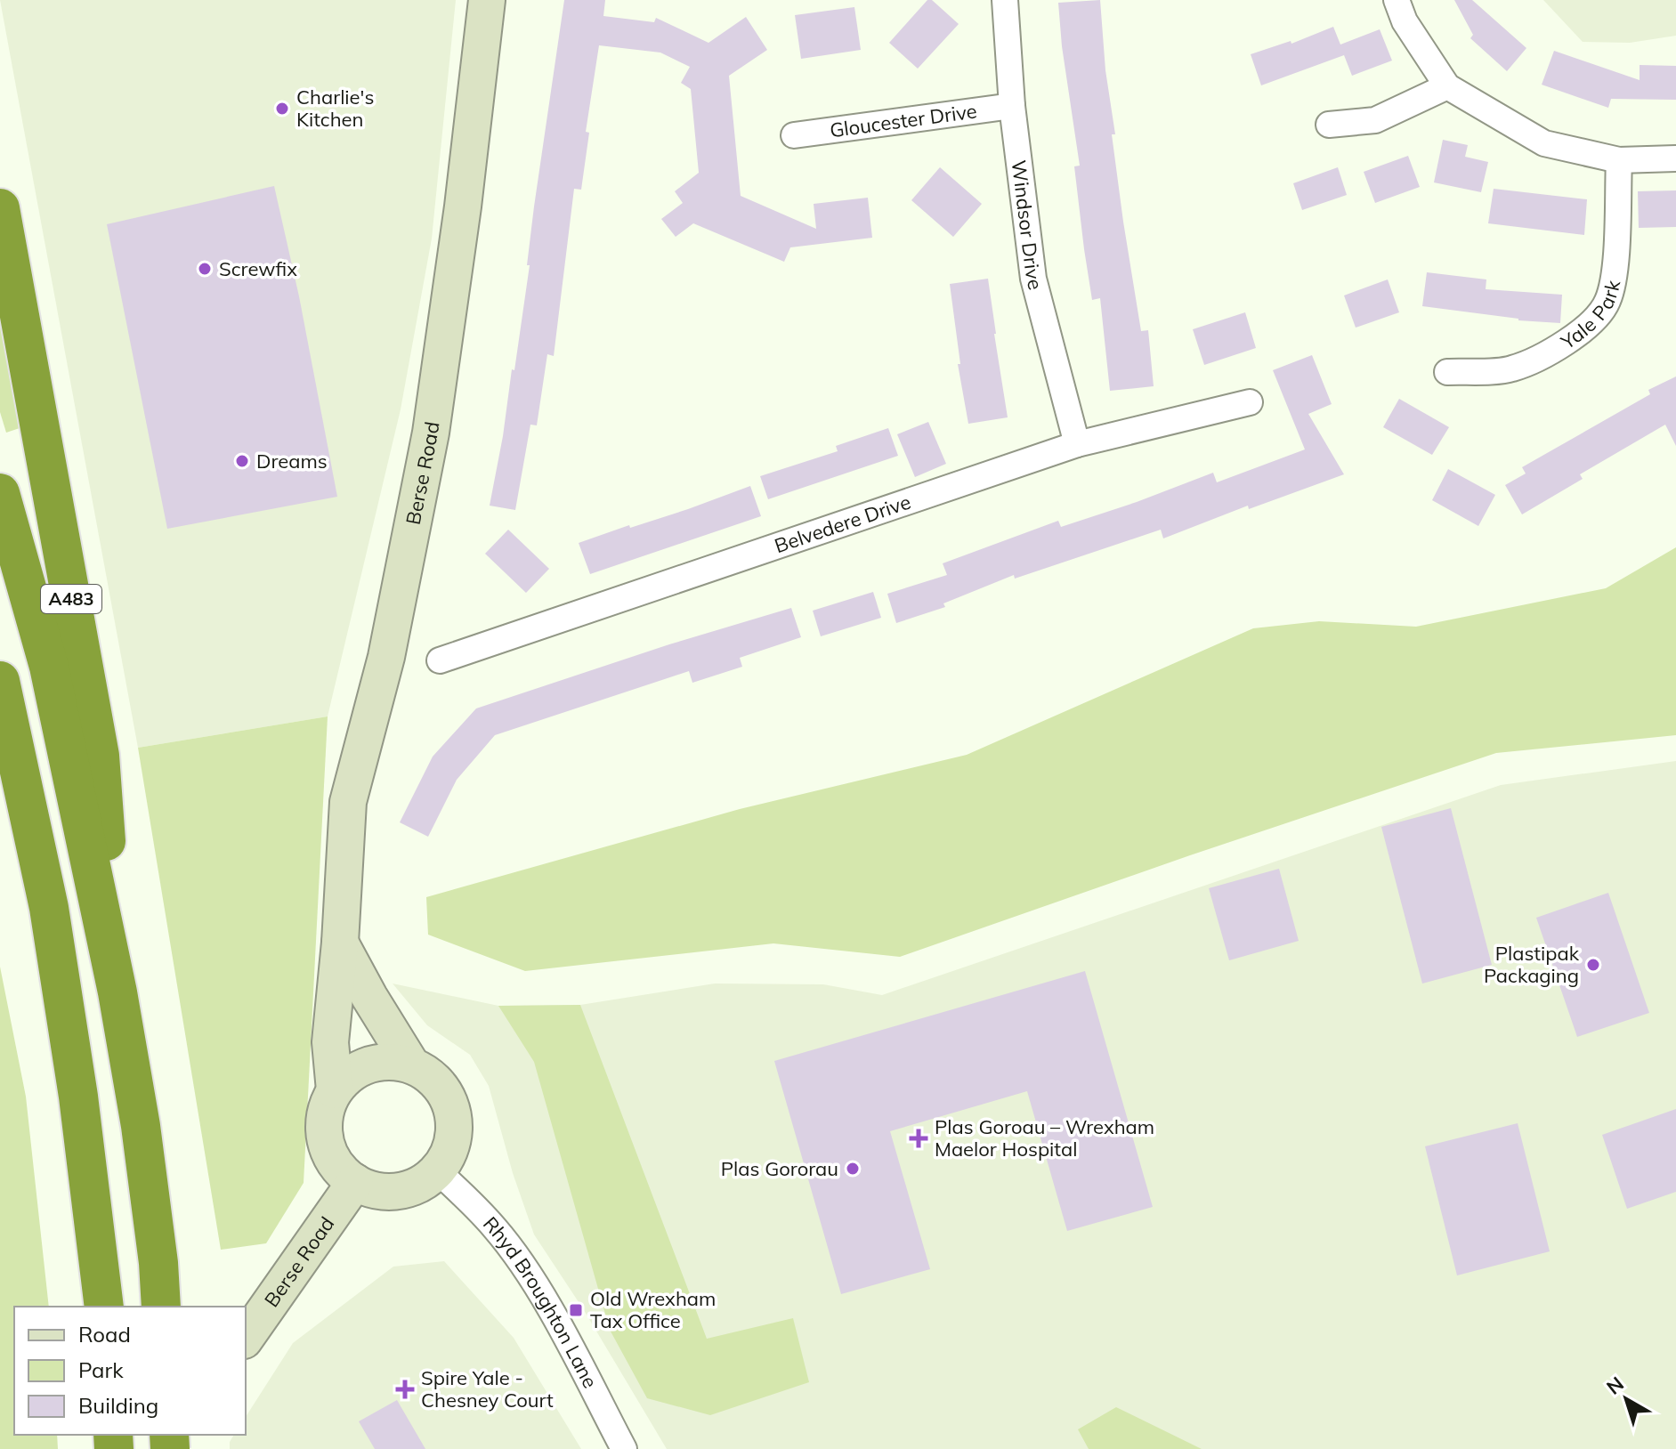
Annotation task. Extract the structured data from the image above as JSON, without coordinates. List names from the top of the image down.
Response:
{
  "streets": {
    "highway": ["A483"],
    "main road": ["Berse Road"],
    "street": [
      "Gloucester Drive",
      "Windsor Drive",
      "Yale Park",
      "Belvedere Drive",
      "Rhyd Broughton Lane"
    ]
  },
  "crossings": [
    ["Gloucester Drive", "Windsor Drive"],
    ["Windsor Drive", "Belvedere Drive"],
    ["Berse Road", "Rhyd Broughton Lane"]
  ],
  "places": {
    "other": [
      "Charlie's Kitchen",
      "Screwfix",
      "Dreams",
      "Plastipak Packaging",
      "Plas Gororau"
    ],
    "health": ["Plas Goroau – Wrexham Maelor Hospital", "Spire Yale - Chesney Court"],
    "transit": ["Old Wrexham Tax Office"]
  },
  "legend": ["Road", "Park", "Building"],
  "north": "top left"
}
